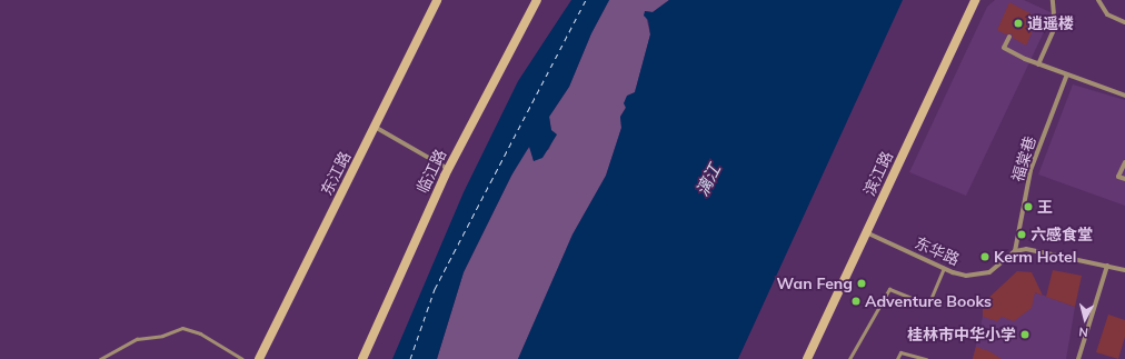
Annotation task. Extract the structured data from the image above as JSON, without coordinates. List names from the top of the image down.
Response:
{
  "streets": {
    "street": [
      "福棠巷",
      "临江路",
      "东江路",
      "滨江路",
      "东华路"
    ]
  },
  "crossings": [
    ["福棠巷", "东华路"],
    ["滨江路", "东华路"]
  ],
  "water": ["漓江"],
  "places": [
    "逍遥楼",
    "王",
    "六感食堂",
    "Kerm Hotel",
    "Wan Feng",
    "Adventure Books",
    "桂林市中华小学"
  ],
  "north": "bottom"
}
